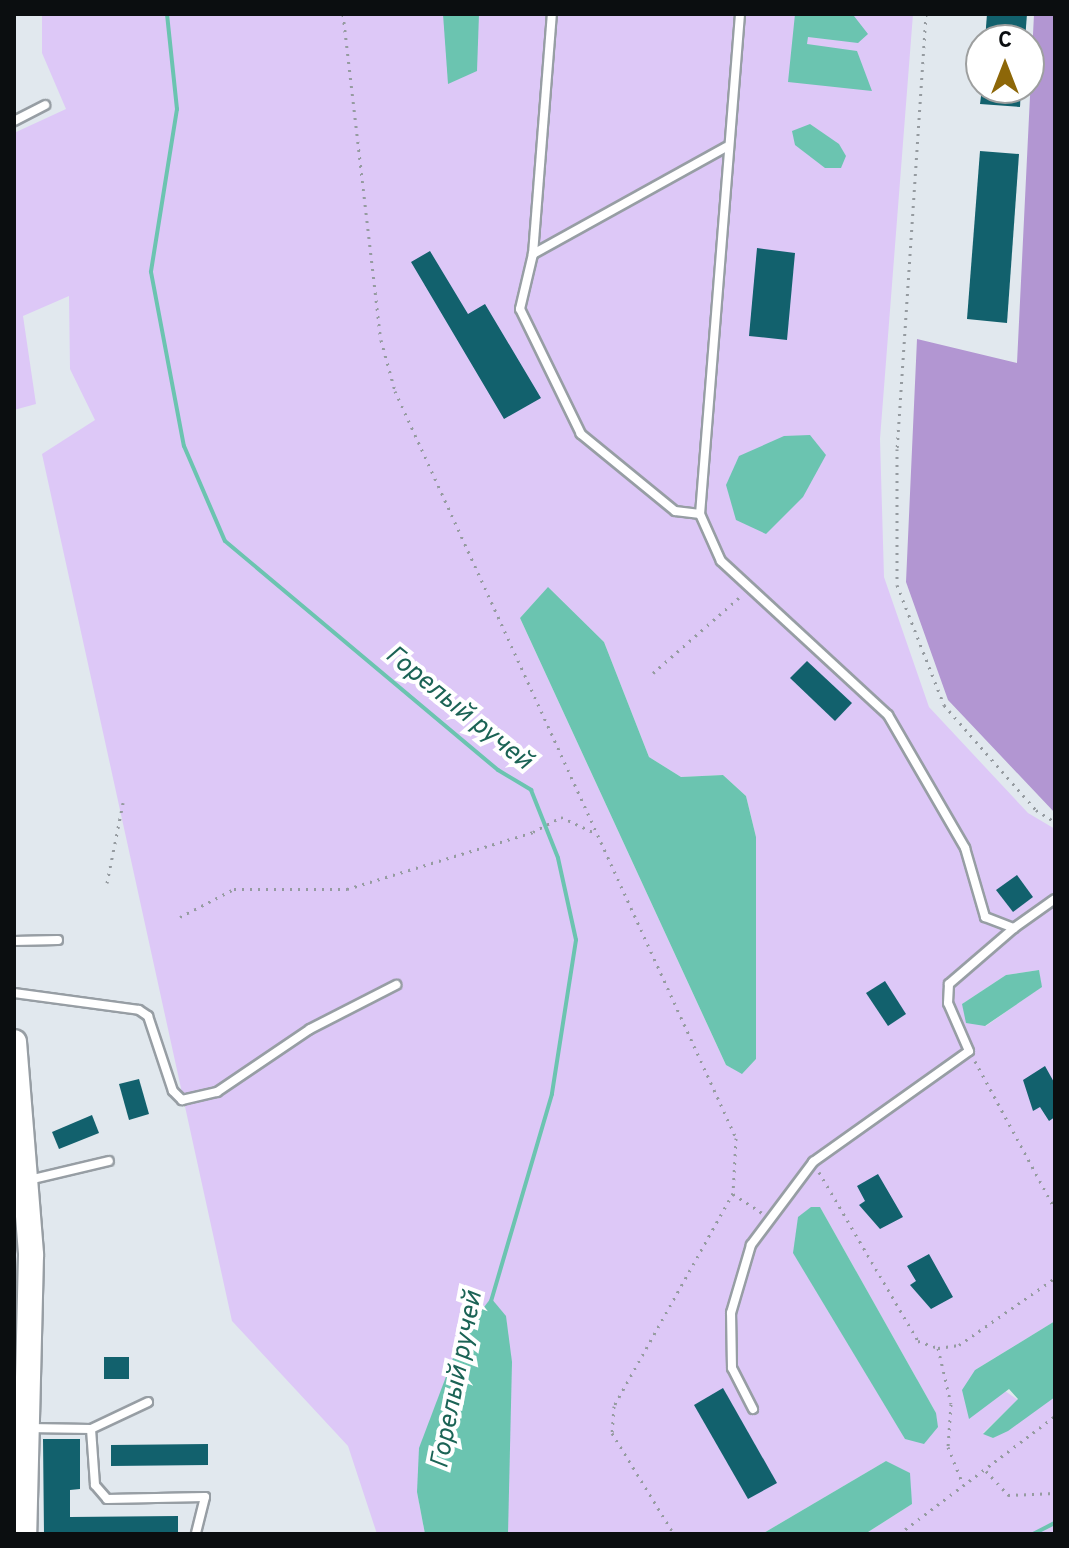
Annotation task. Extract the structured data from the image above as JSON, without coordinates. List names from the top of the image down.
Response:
{
  "water": ["Горелый ручей"],
  "north": "top"
}
